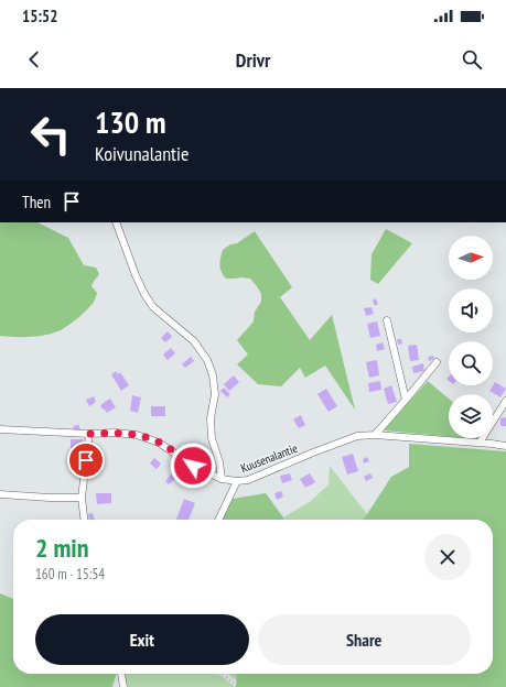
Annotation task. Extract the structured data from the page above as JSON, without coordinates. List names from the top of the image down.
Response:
{
  "streets": {
    "street": ["Kuusenalantie"]
  },
  "north": "right",
  "page": {
    "status": "15:52",
    "header": "Drivr",
    "turn": ["130 m", "Koivunalantie"],
    "then": "Then",
    "heading": ["2 min", "160 m · 15:54"],
    "buttons": ["Exit", "Share"]
  }
}
